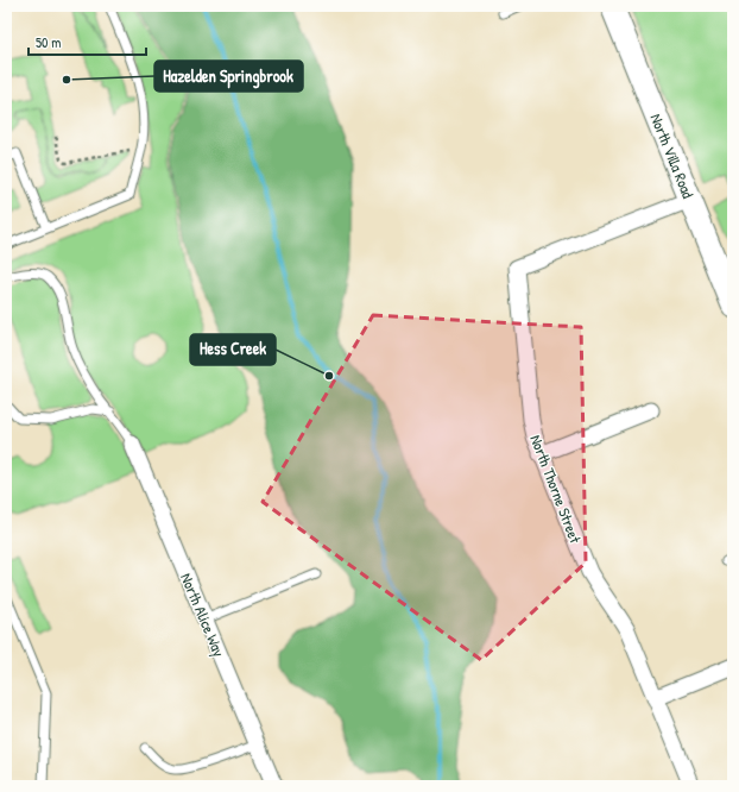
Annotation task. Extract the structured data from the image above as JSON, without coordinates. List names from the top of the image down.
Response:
{
  "streets": {
    "main road": ["North Villa Road"],
    "street": ["North Thorne Street", "North Alice Way"]
  },
  "crossings": [
    ["North Villa Road", "North Thorne Street"]
  ],
  "places": ["Hazelden Springbrook", "Hess Creek"],
  "scale_bar": "50 m"
}
